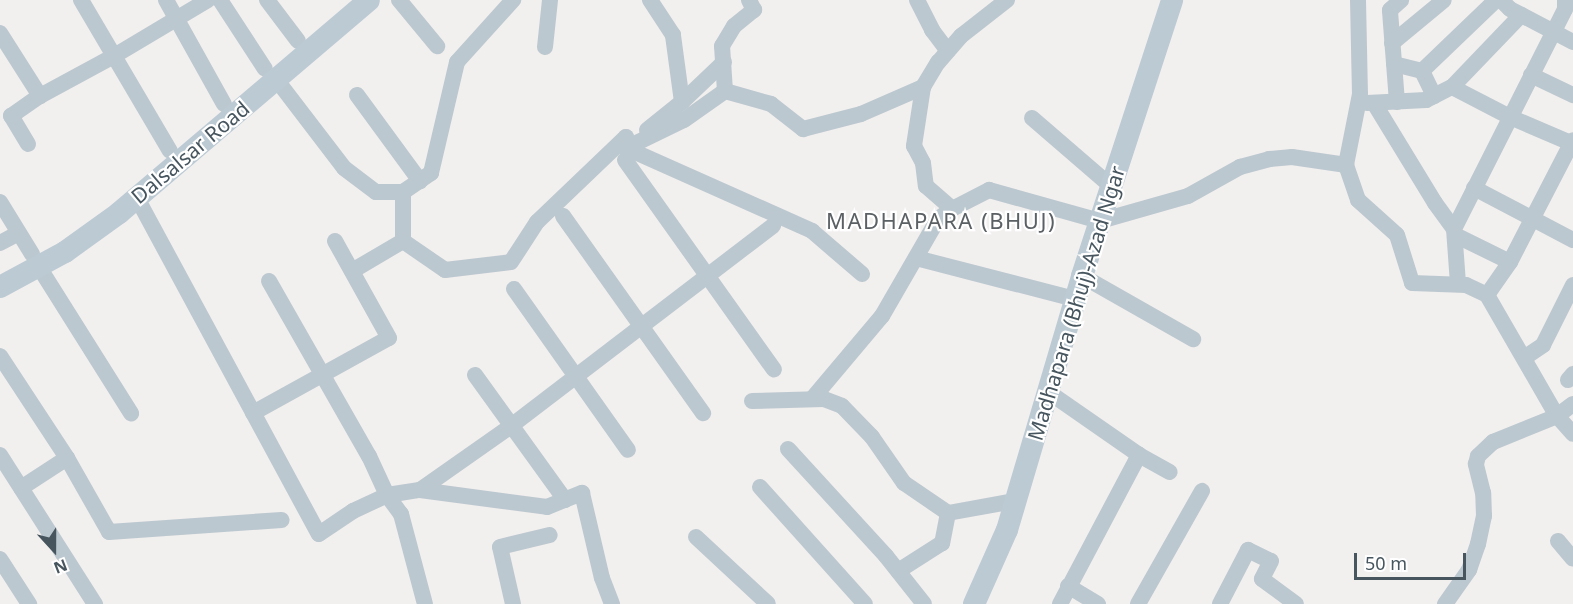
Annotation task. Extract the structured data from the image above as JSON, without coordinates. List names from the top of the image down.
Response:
{
  "streets": {
    "street": ["Dalsalsar Road", "Madhapara (Bhuj)-Azad Ngar"]
  },
  "districts": ["MADHAPARA (BHUJ)"],
  "scale_bar": "50 m",
  "north": "bottom"
}
